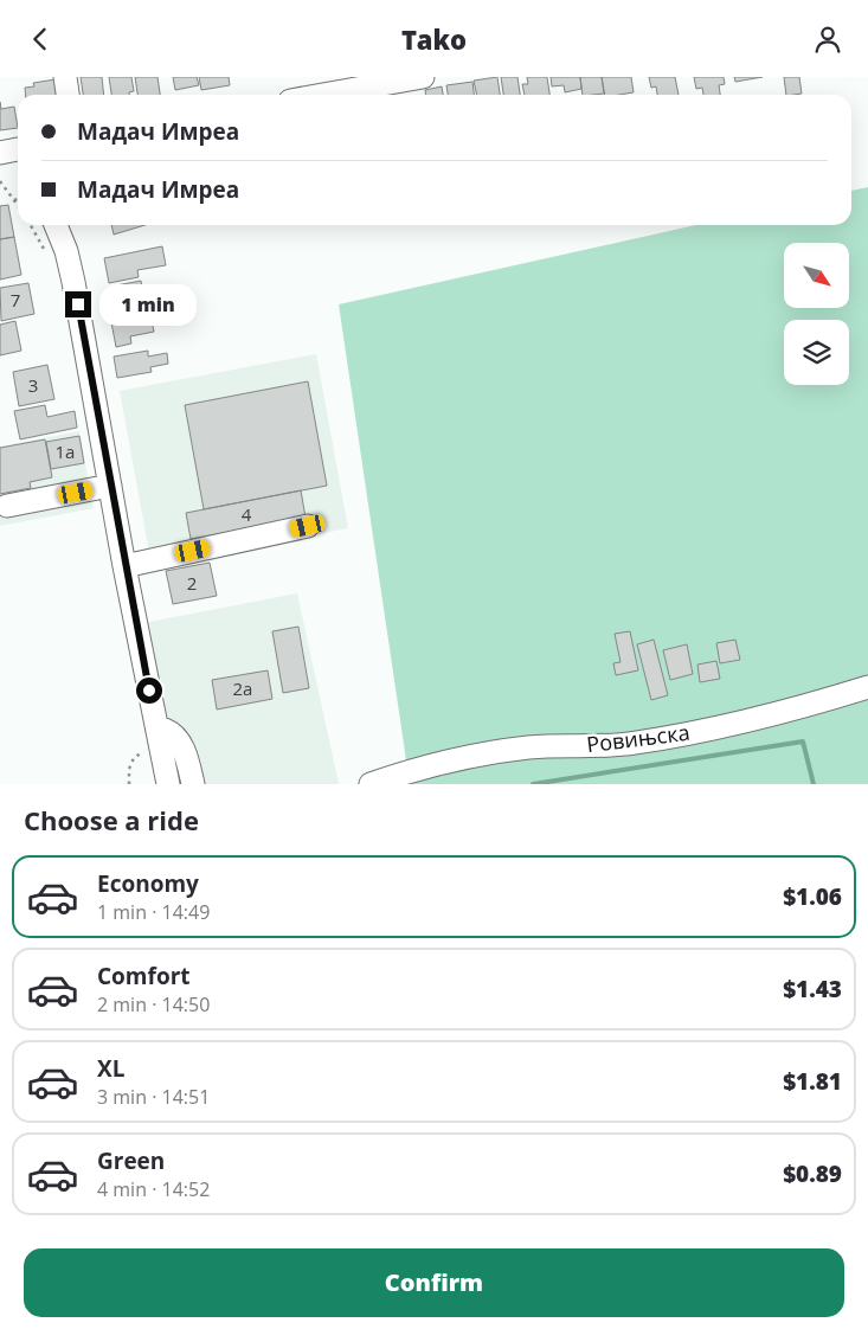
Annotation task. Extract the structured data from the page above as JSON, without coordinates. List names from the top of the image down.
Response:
{
  "streets": {
    "street": ["Ровињска"]
  },
  "house_numbers": [
    "7",
    "3",
    "1a",
    "4",
    "2",
    "2a"
  ],
  "north": "bottom right",
  "page": {
    "header": "Tako",
    "banner": ["Мадач Имреа", "Мадач Имреа"],
    "bubble": "1 min",
    "heading": "Choose a ride",
    "list": [
      {
        "name": "Economy",
        "note": "1 min · 14:49",
        "value": "$1.06"
      },
      {
        "name": "Comfort",
        "note": "2 min · 14:50",
        "value": "$1.43"
      },
      {
        "name": "XL",
        "note": "3 min · 14:51",
        "value": "$1.81"
      },
      {
        "name": "Green",
        "note": "4 min · 14:52",
        "value": "$0.89"
      }
    ],
    "buttons": "Confirm"
  }
}
